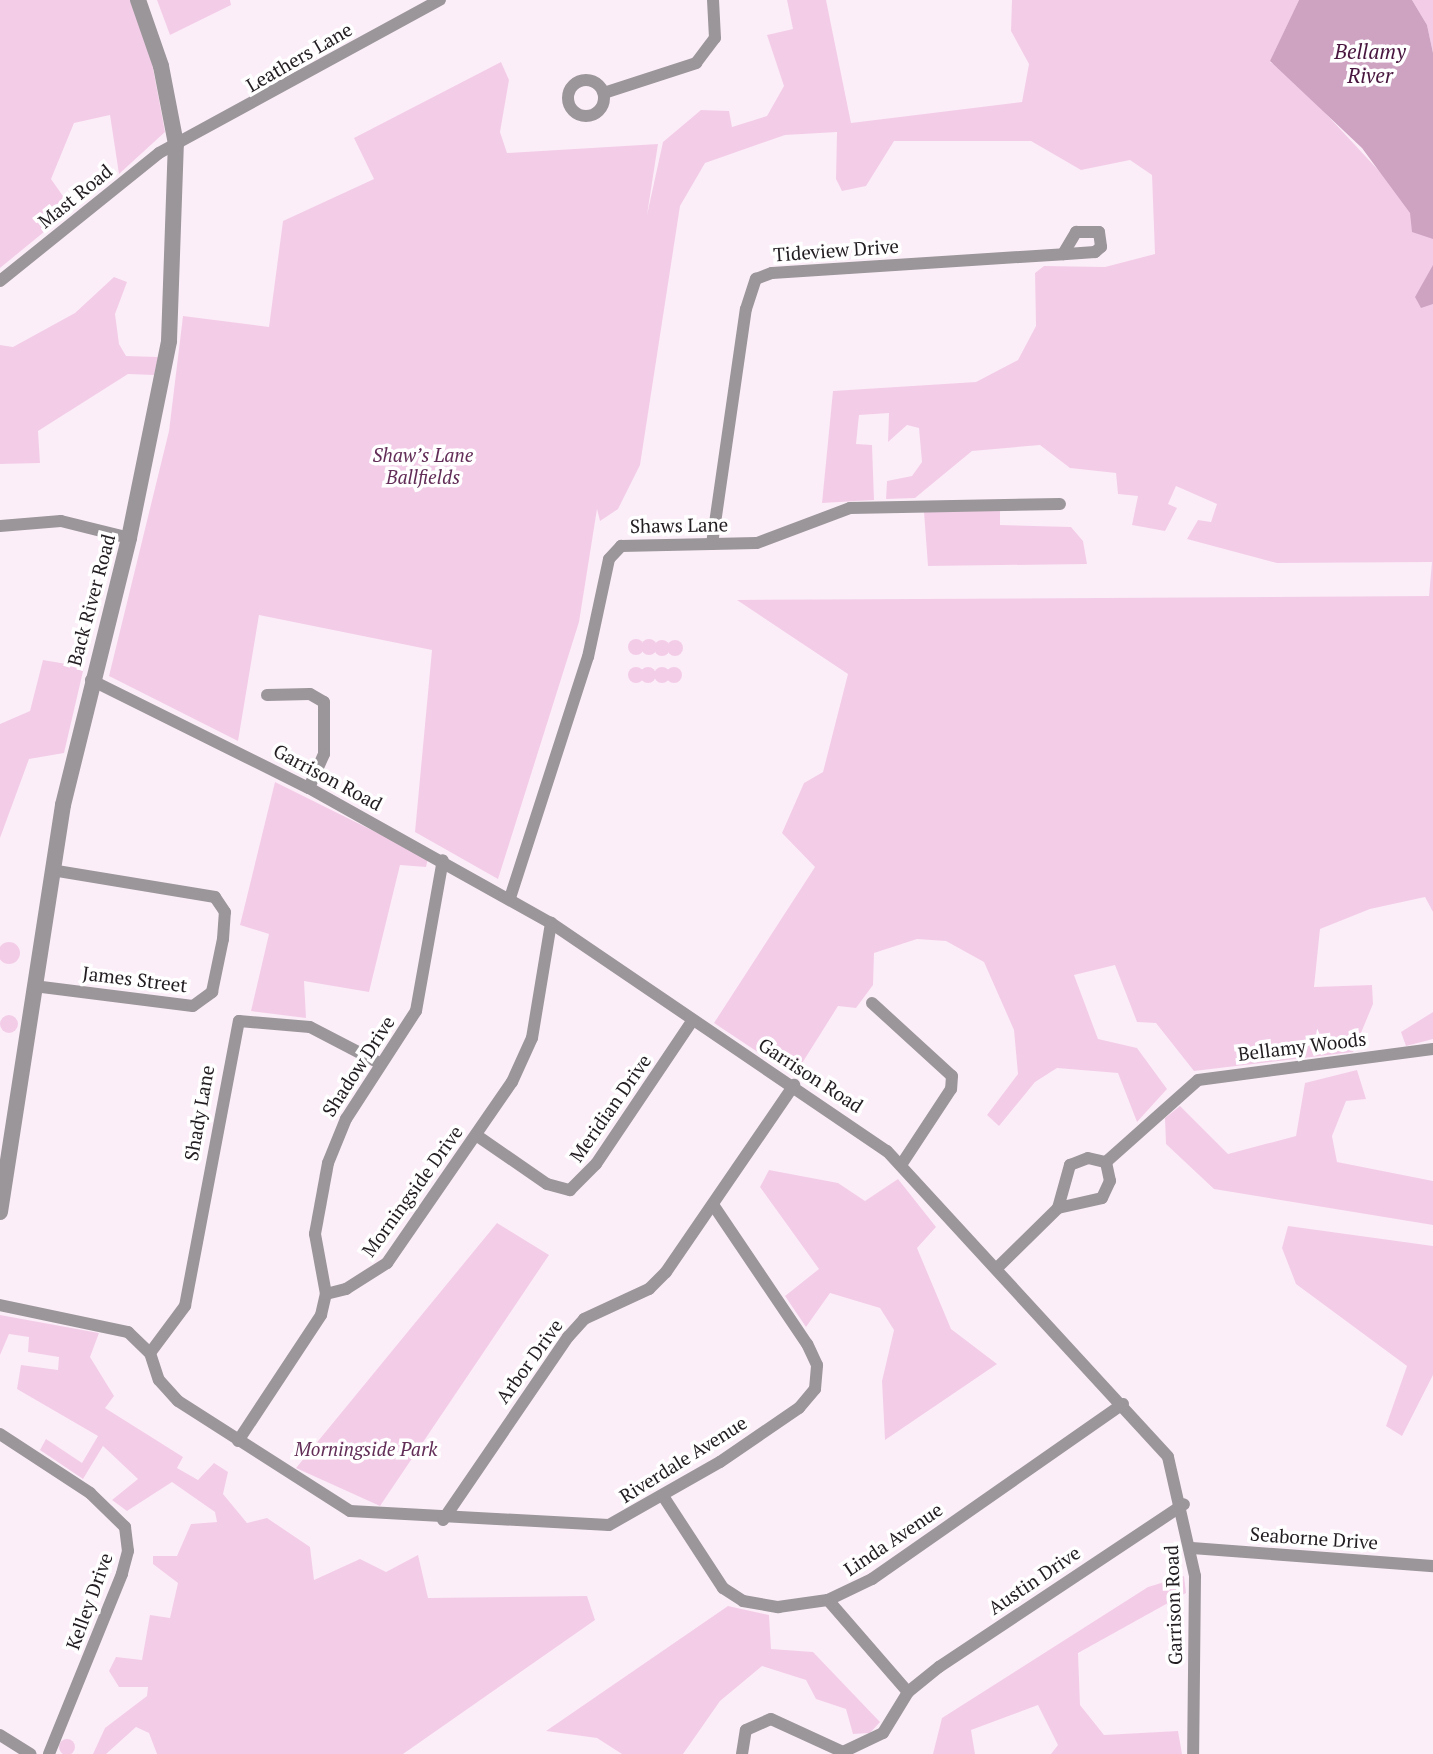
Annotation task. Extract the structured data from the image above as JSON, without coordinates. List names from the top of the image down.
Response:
{
  "streets": {
    "street": [
      "Leathers Lane",
      "Mast Road",
      "Tideview Drive",
      "Shaws Lane",
      "Back River Road",
      "Garrison Road",
      "James Street",
      "Bellamy Woods",
      "Shadow Drive",
      "Meridian Drive",
      "Shady Lane",
      "Morningside Drive",
      "Arbor Drive",
      "Riverdale Avenue",
      "Seaborne Drive",
      "Linda Avenue",
      "Austin Drive",
      "Kelley Drive"
    ]
  },
  "crossings": [
    ["Leathers Lane", "Mast Road"],
    ["Leathers Lane", "Back River Road"],
    ["Mast Road", "Back River Road"],
    ["Tideview Drive", "Shaws Lane"],
    ["Shaws Lane", "Garrison Road"],
    ["Back River Road", "Garrison Road"],
    ["Back River Road", "James Street"],
    ["Garrison Road", "Shadow Drive"],
    ["Garrison Road", "Meridian Drive"],
    ["Garrison Road", "Morningside Drive"],
    ["Garrison Road", "Arbor Drive"],
    ["Garrison Road", "Seaborne Drive"],
    ["Garrison Road", "Linda Avenue"],
    ["Garrison Road", "Austin Drive"],
    ["Shadow Drive", "Shady Lane"],
    ["Shadow Drive", "Morningside Drive"],
    ["Meridian Drive", "Morningside Drive"],
    ["Arbor Drive", "Riverdale Avenue"],
    ["Riverdale Avenue", "Linda Avenue"]
  ],
  "water": ["Bellamy River"],
  "parks": ["Shaw’s Lane Ballfields", "Morningside Park"]
}
